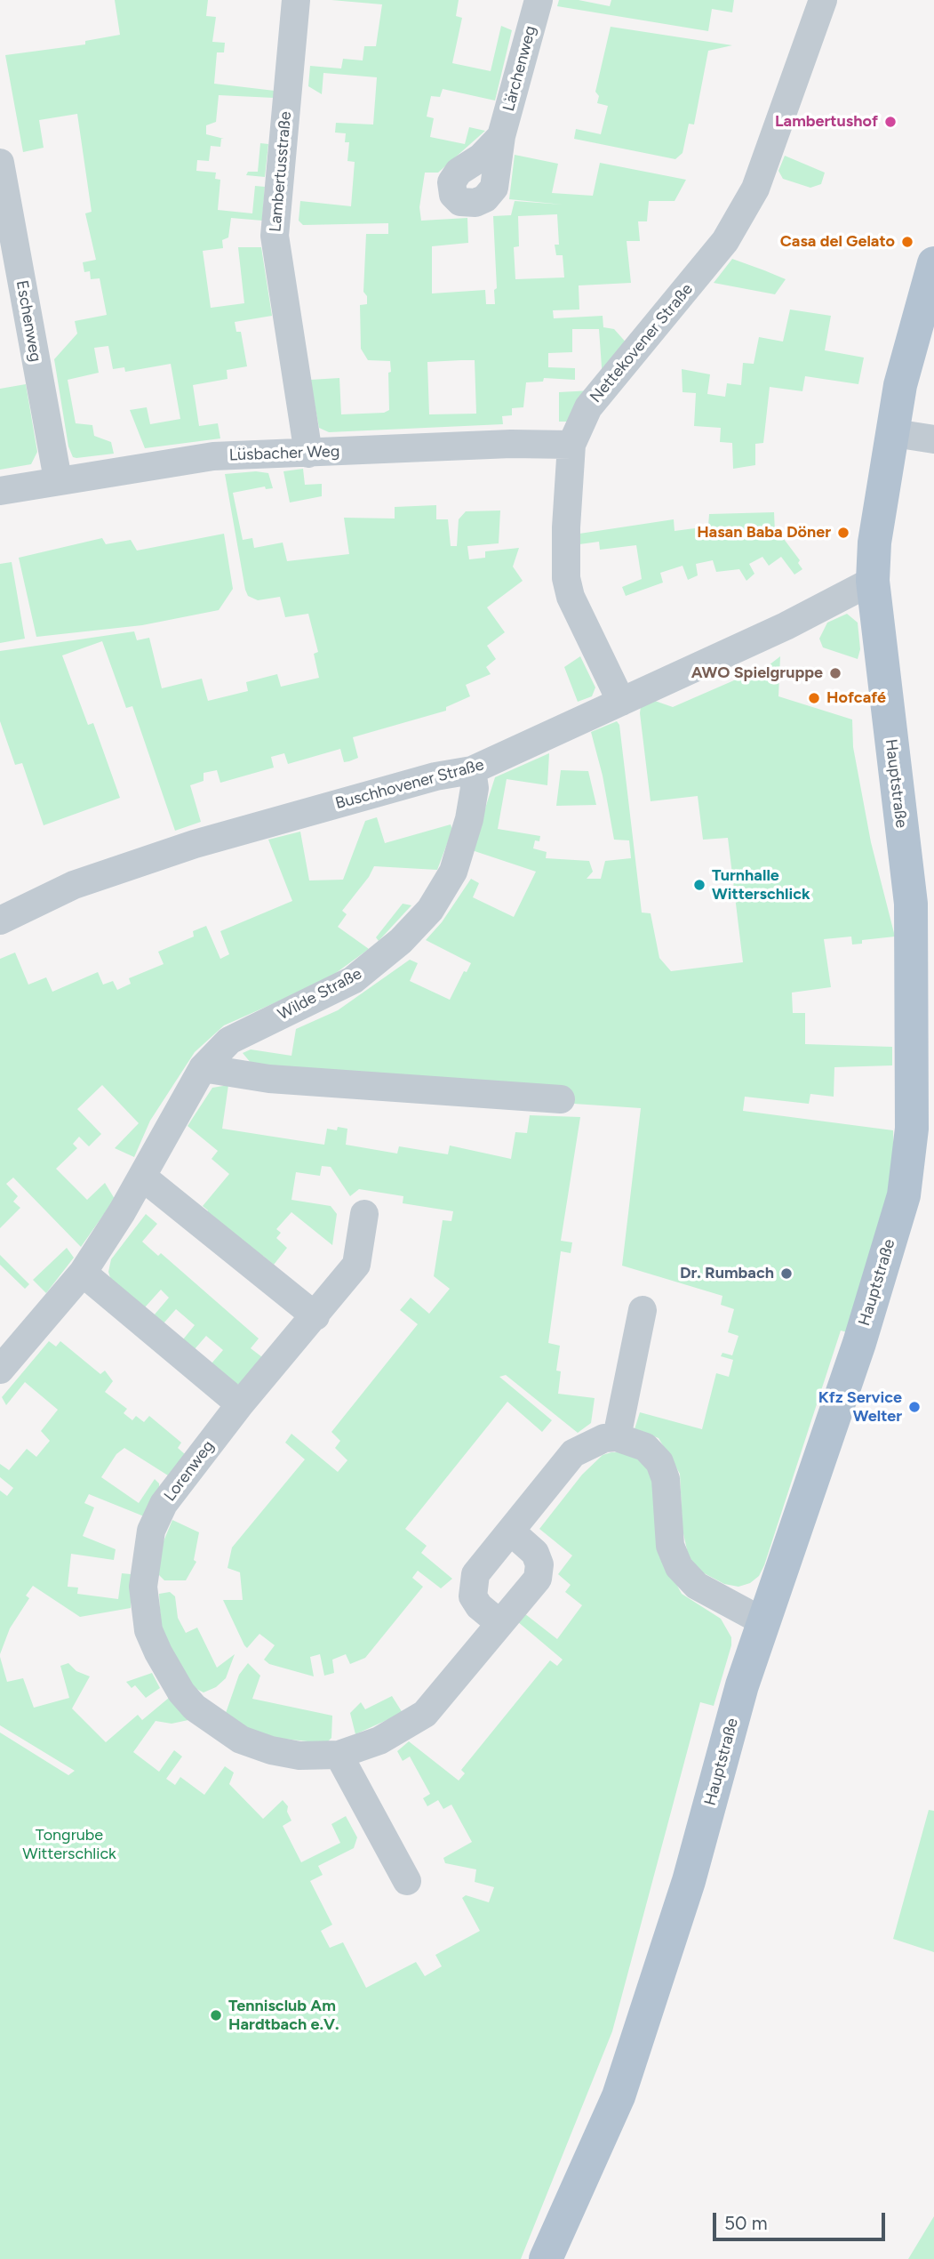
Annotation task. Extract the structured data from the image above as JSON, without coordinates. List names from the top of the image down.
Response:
{
  "streets": {
    "main road": ["Hauptstraße"],
    "street": [
      "Lärchenweg",
      "Lambertusstraße",
      "Eschenweg",
      "Nettekovener Straße",
      "Lüsbacher Weg",
      "Buschhovener Straße",
      "Wilde Straße",
      "Lorenweg"
    ]
  },
  "crossings": [
    ["Lambertusstraße", "Lüsbacher Weg"],
    ["Eschenweg", "Lüsbacher Weg"],
    ["Nettekovener Straße", "Lüsbacher Weg"],
    ["Nettekovener Straße", "Buschhovener Straße"],
    ["Hauptstraße", "Buschhovener Straße"],
    ["Buschhovener Straße", "Wilde Straße"]
  ],
  "parks": ["Tongrube Witterschlick"],
  "places": [
    "Lambertushof",
    "Casa del Gelato",
    "Hasan Baba Döner",
    "AWO Spielgruppe",
    "Hofcafé",
    "Turnhalle Witterschlick",
    "Dr. Rumbach",
    "Kfz Service Welter",
    "Tennisclub Am Hardtbach e.V."
  ],
  "scale_bar": "50 m"
}
